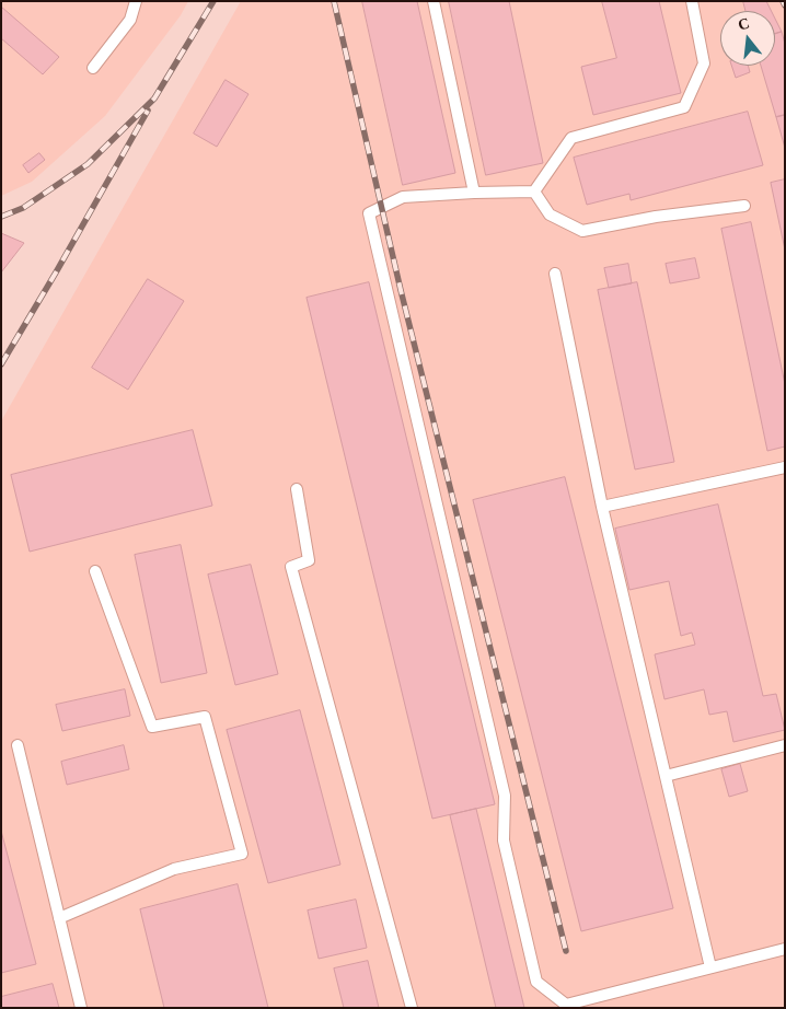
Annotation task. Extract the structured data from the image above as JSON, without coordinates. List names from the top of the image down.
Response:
{
  "north": "top"
}
